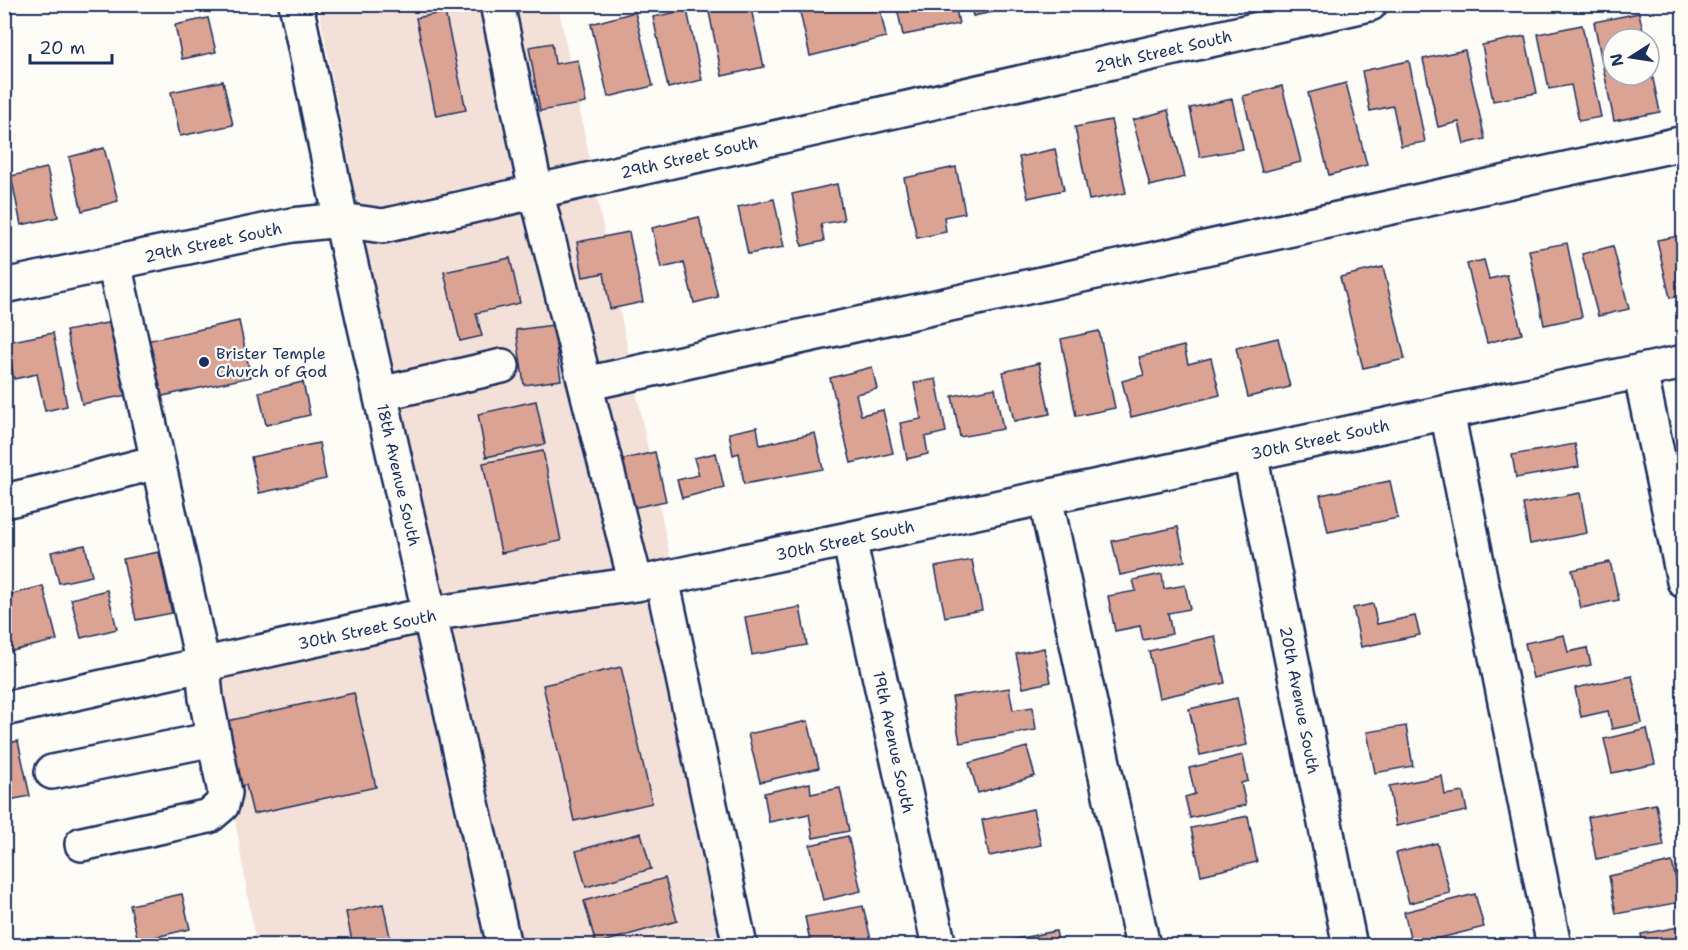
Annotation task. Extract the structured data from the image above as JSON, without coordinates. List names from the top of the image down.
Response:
{
  "streets": {
    "street": [
      "29th Street South",
      "30th Street South",
      "18th Avenue South",
      "20th Avenue South",
      "19th Avenue South"
    ]
  },
  "crossings": [
    ["29th Street South", "18th Avenue South"],
    ["30th Street South", "18th Avenue South"],
    ["30th Street South", "20th Avenue South"],
    ["30th Street South", "19th Avenue South"]
  ],
  "places": ["Brister Temple Church of God"],
  "scale_bar": "20 m",
  "north": "left"
}
